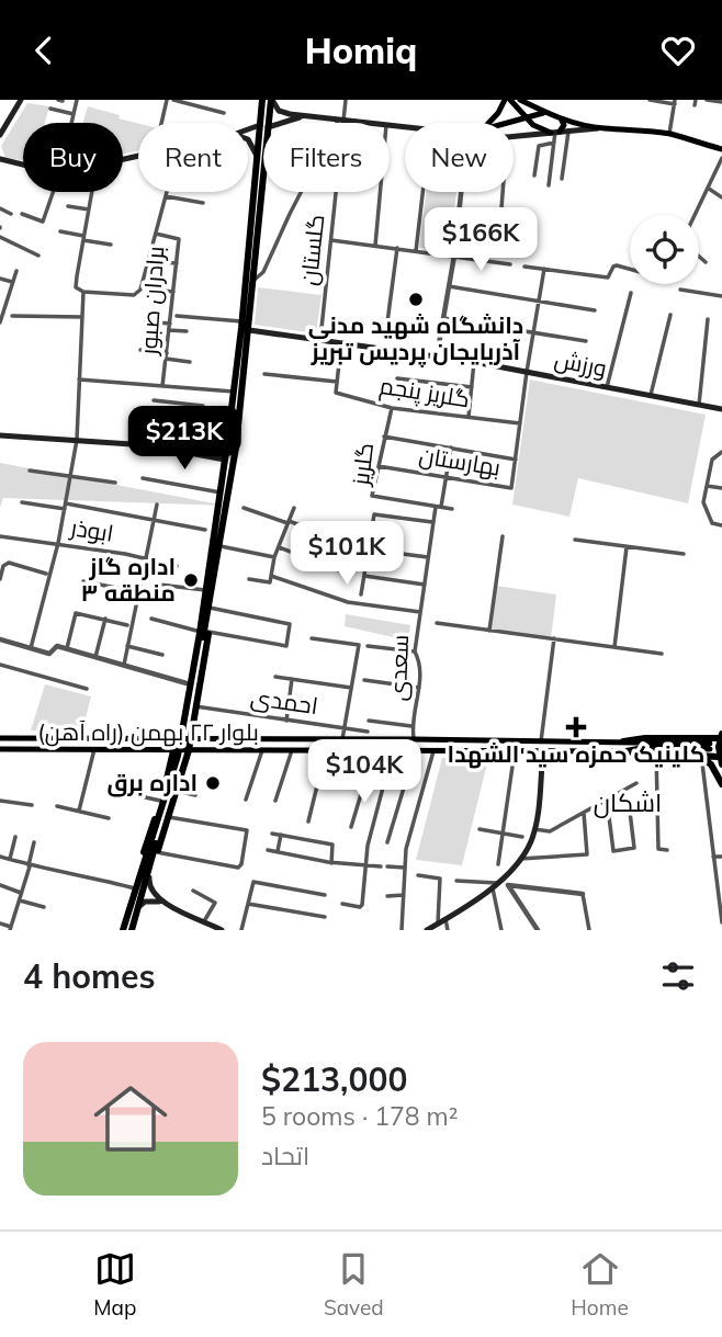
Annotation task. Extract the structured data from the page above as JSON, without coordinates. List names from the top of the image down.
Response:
{
  "streets": {
    "main road": ["ورزش", "بلوار ۲۲ بهمن (راه آهن)"],
    "street": [
      "گلستان",
      "برادران صبور",
      "گلریز پنجم",
      "بهارستان",
      "گلریز",
      "ابوذر",
      "سعدی",
      "احمدی"
    ]
  },
  "crossings": [
    ["گلستان", "ورزش"],
    ["ورزش", "بهارستان"],
    ["گلریز پنجم", "بهارستان"],
    ["گلریز پنجم", "گلریز"],
    ["بهارستان", "گلریز"],
    ["بهارستان", "سعدی"],
    ["گلریز", "سعدی"],
    ["سعدی", "بلوار ۲۲ بهمن (راه آهن)"]
  ],
  "districts": ["اشکان"],
  "places": {
    "other": ["دانشگاه شهید مدنی آذربایجان پردیس تبریز", "اداره گاز منطقه ۳", "اداره برق"],
    "health": ["کلینیک حمزه سید الشهدا"]
  },
  "page": {
    "header": "Homiq",
    "chip": [
      "Buy",
      "Rent",
      "Filters",
      "New"
    ],
    "price": [
      "$166K",
      "$213K",
      "$101K",
      "$104K"
    ],
    "heading": "4 homes",
    "list": [
      {
        "name": "$213,000",
        "note": "5 rooms · 178 m² · اتحاد"
      }
    ],
    "tabs": ["Map", "Saved", "Home"]
  }
}
